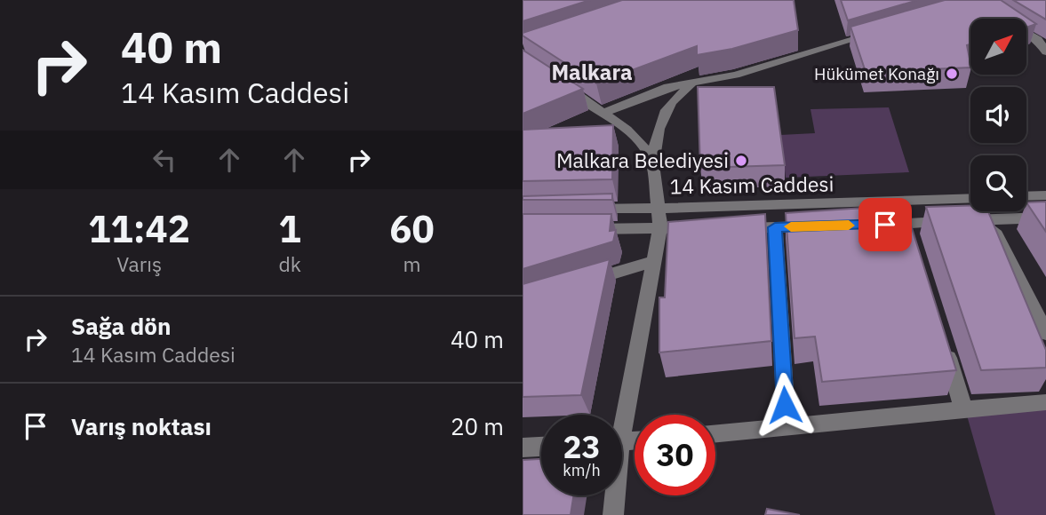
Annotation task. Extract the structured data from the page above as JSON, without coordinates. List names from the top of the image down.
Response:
{
  "streets": {
    "street": ["14 Kasım Caddesi"]
  },
  "districts": ["Malkara"],
  "places": ["Hükümet Konağı", "Malkara Belediyesi"],
  "north": "top right",
  "page": {
    "turn": ["40 m", "14 Kasım Caddesi"],
    "eta": [
      "11:42",
      "Varış",
      "1",
      "dk",
      "60",
      "m"
    ],
    "list": [
      {
        "name": "Sağa dön",
        "note": "14 Kasım Caddesi",
        "value": "40 m"
      },
      {
        "name": "Varış noktası",
        "value": "20 m"
      }
    ],
    "speed": "23 km/h",
    "limit": "30"
  }
}
